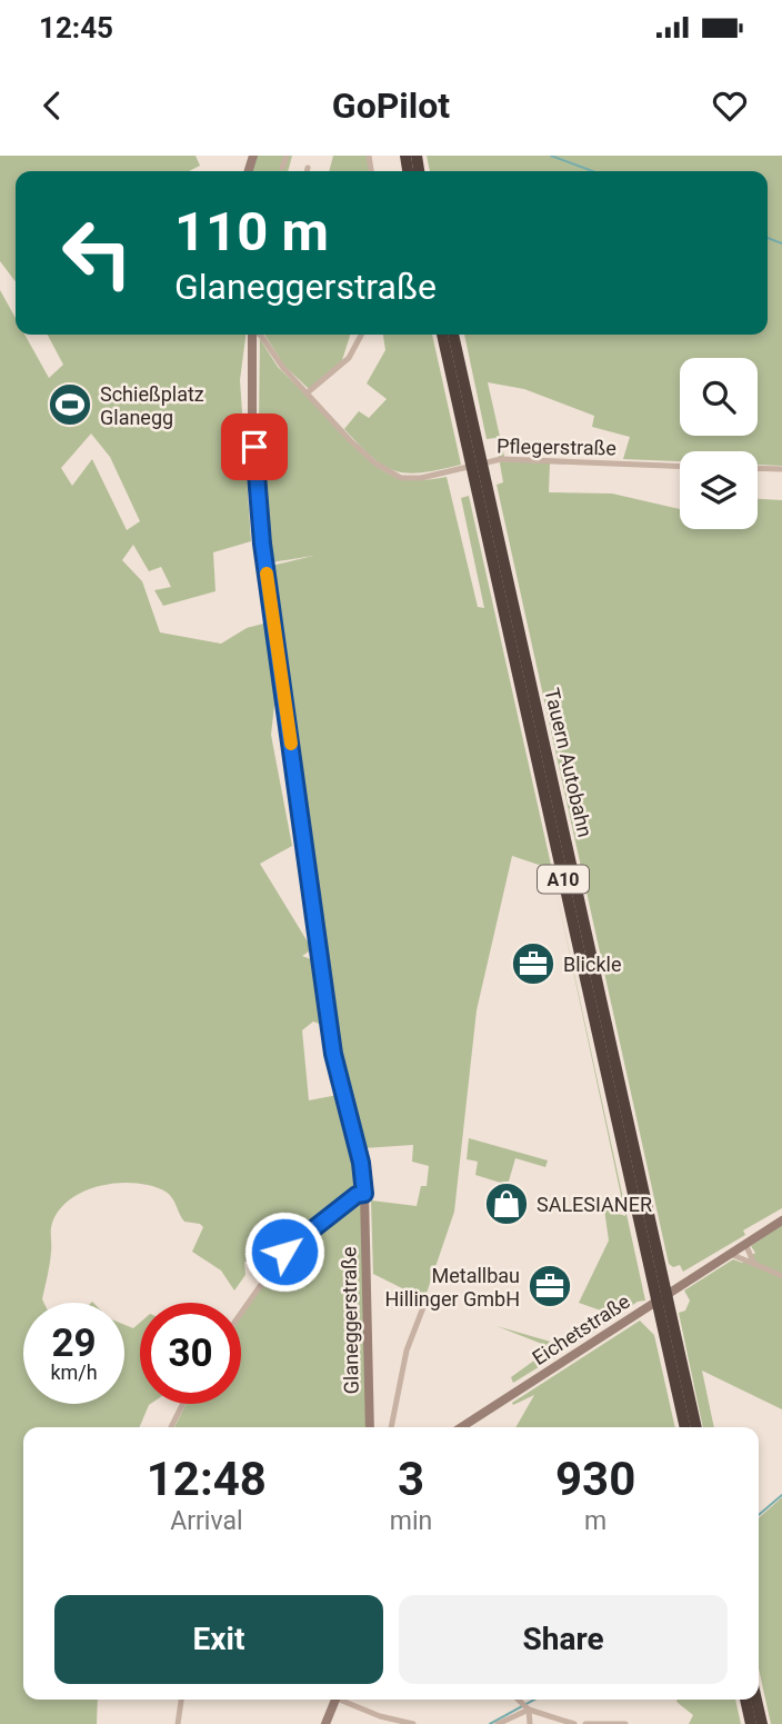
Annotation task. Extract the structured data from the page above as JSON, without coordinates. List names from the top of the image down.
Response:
{
  "streets": {
    "highway": ["Tauern Autobahn", "A10"],
    "street": ["Pflegerstraße", "Glaneggerstraße", "Eichetstraße"]
  },
  "places": {
    "sports": ["Schießplatz Glanegg"],
    "office": ["Blickle", "Metallbau Hillinger GmbH"],
    "shop": ["SALESIANER"]
  },
  "page": {
    "status": "12:45",
    "header": "GoPilot",
    "turn": ["110 m", "Glaneggerstraße"],
    "speed": "29 km/h",
    "limit": "30",
    "eta": [
      "12:48",
      "Arrival",
      "3",
      "min",
      "930",
      "m"
    ],
    "buttons": ["Exit", "Share"]
  }
}
